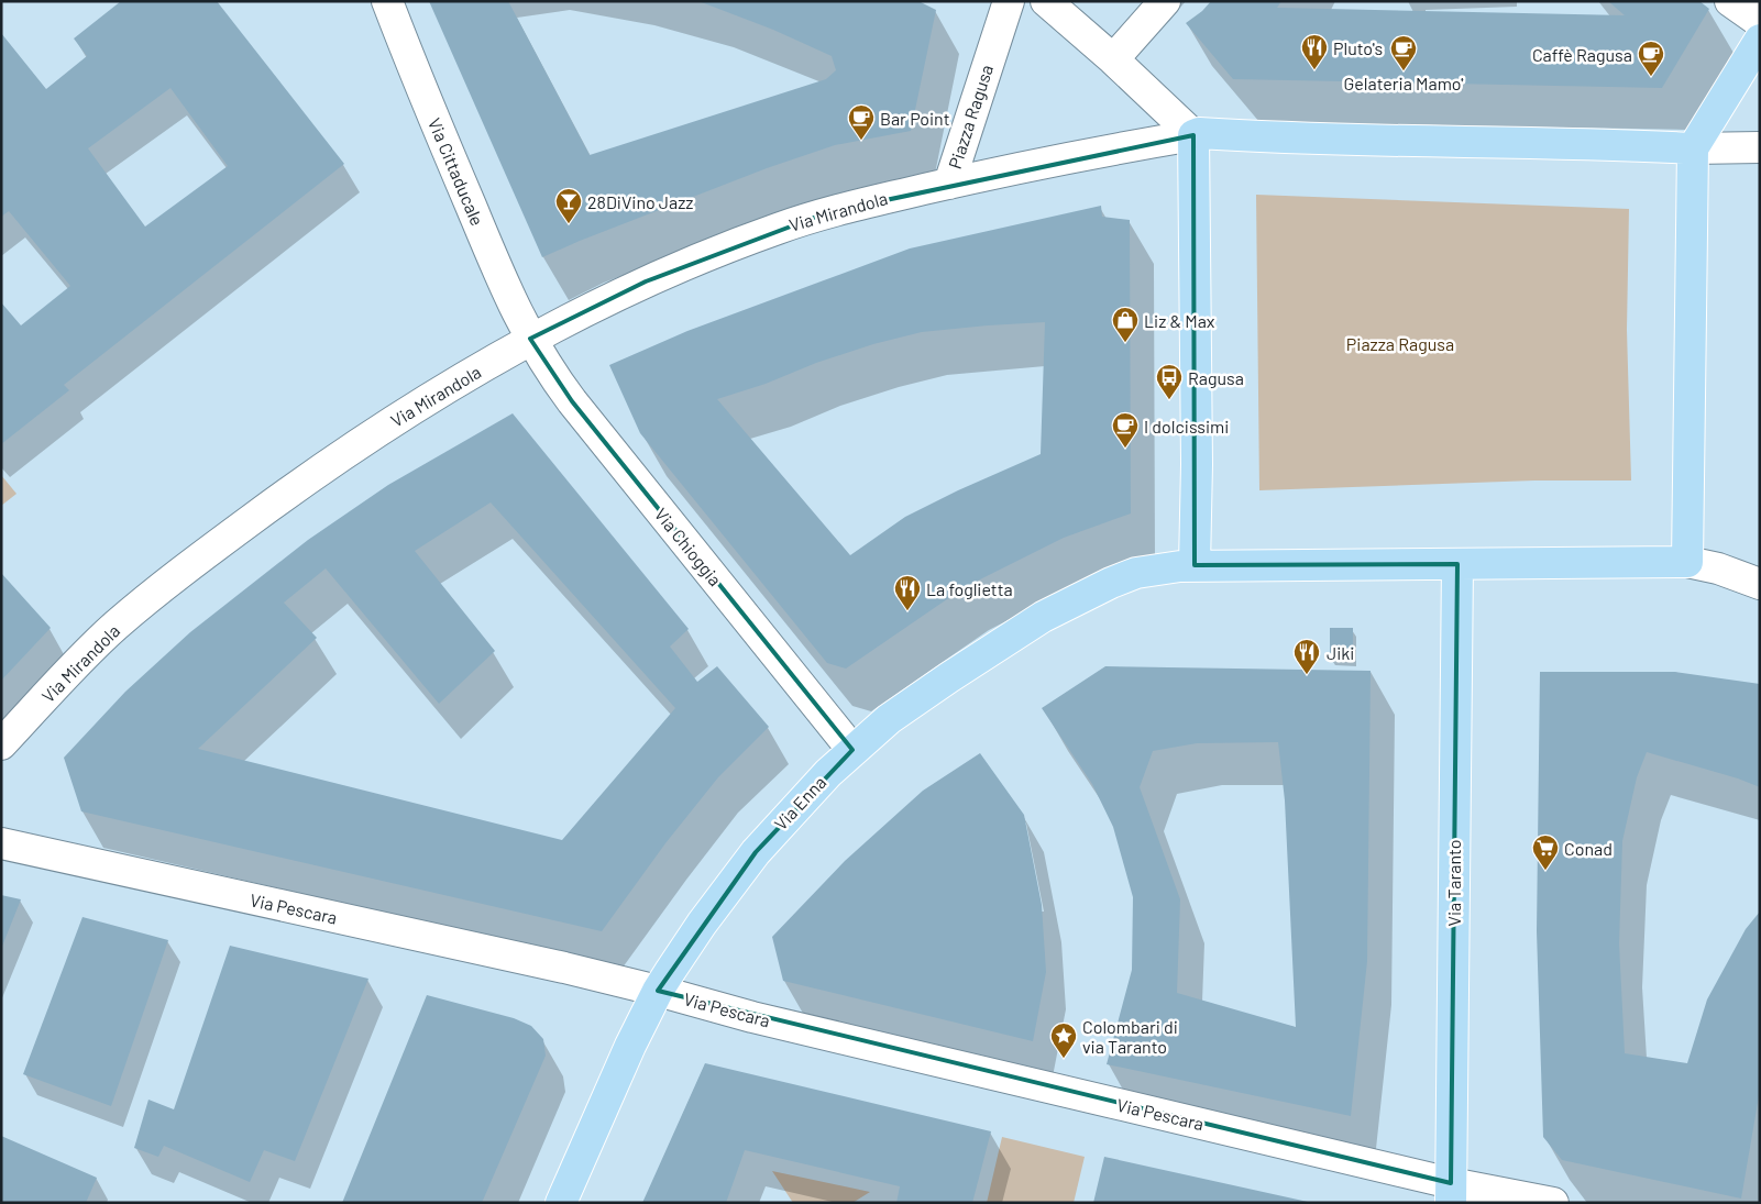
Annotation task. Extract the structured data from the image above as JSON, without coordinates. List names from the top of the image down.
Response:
{
  "streets": {
    "main road": ["Piazza Ragusa", "Via Enna", "Via Taranto"],
    "street": [
      "Via Cittaducale",
      "Via Mirandola",
      "Via Chioggia",
      "Via Pescara"
    ]
  },
  "crossings": [
    ["Piazza Ragusa", "Via Mirandola"],
    ["Via Cittaducale", "Via Mirandola"],
    ["Via Cittaducale", "Via Chioggia"],
    ["Via Mirandola", "Via Chioggia"],
    ["Via Chioggia", "Via Enna"],
    ["Via Enna", "Via Pescara"],
    ["Via Taranto", "Via Pescara"]
  ],
  "parks": ["Piazza Ragusa"],
  "places": {
    "restaurant": ["Pluto's", "La foglietta", "Jiki"],
    "cafe": [
      "Gelateria Mamo'",
      "Caffè Ragusa",
      "Bar Point",
      "I dolcissimi"
    ],
    "bar": ["28DiVino Jazz"],
    "shop": ["Liz & Max"],
    "bus stop": ["Ragusa"],
    "supermarket": ["Conad"],
    "place": ["Colombari di via Taranto"]
  }
}
